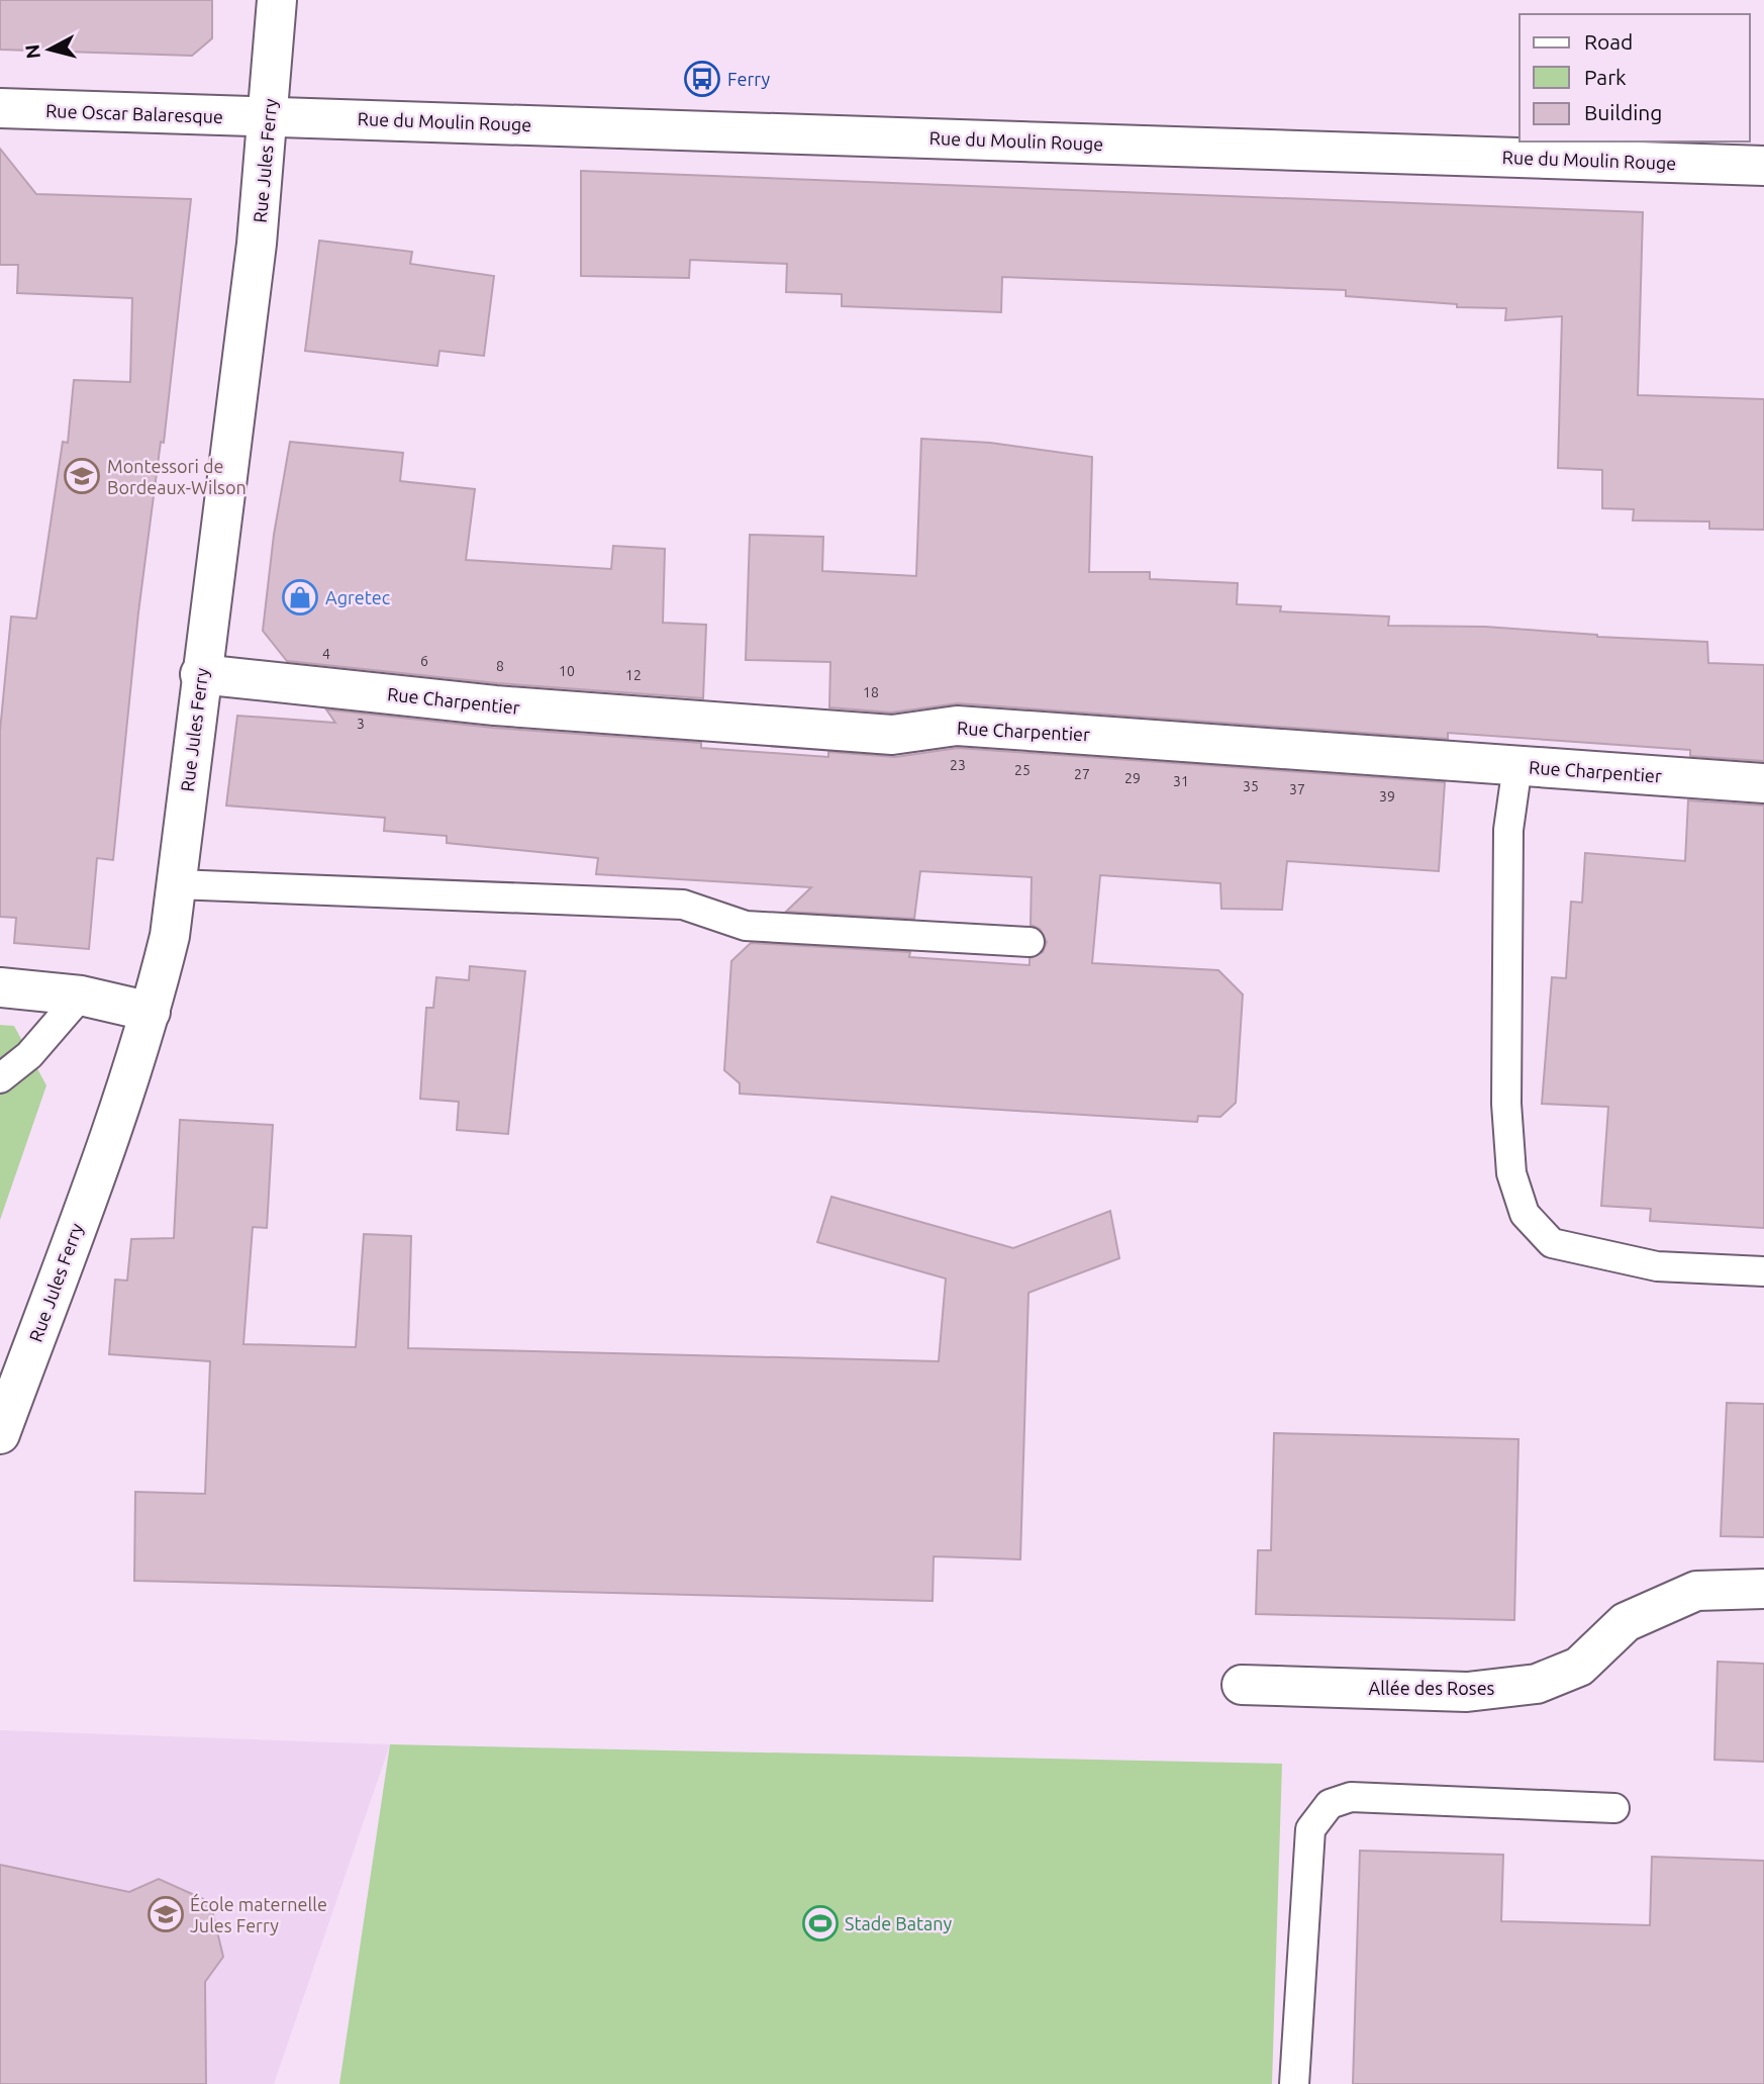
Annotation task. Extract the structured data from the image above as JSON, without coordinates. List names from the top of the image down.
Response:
{
  "streets": {
    "street": [
      "Rue Oscar Balaresque",
      "Rue du Moulin Rouge",
      "Rue Jules Ferry",
      "Rue Charpentier",
      "Allée des Roses"
    ]
  },
  "crossings": [
    ["Rue Oscar Balaresque", "Rue du Moulin Rouge"],
    ["Rue Oscar Balaresque", "Rue Jules Ferry"],
    ["Rue du Moulin Rouge", "Rue Jules Ferry"],
    ["Rue Jules Ferry", "Rue Charpentier"]
  ],
  "places": {
    "bus stop": ["Ferry"],
    "school or university": ["Montessori de Bordeaux-Wilson", "École maternelle Jules Ferry"],
    "shop": ["Agretec"],
    "sports": ["Stade Batany"]
  },
  "house_numbers": [
    "4",
    "6",
    "8",
    "10",
    "12",
    "18",
    "3",
    "23",
    "25",
    "27",
    "29",
    "31",
    "35",
    "37",
    "39"
  ],
  "legend": ["Road", "Park", "Building"],
  "north": "left"
}
